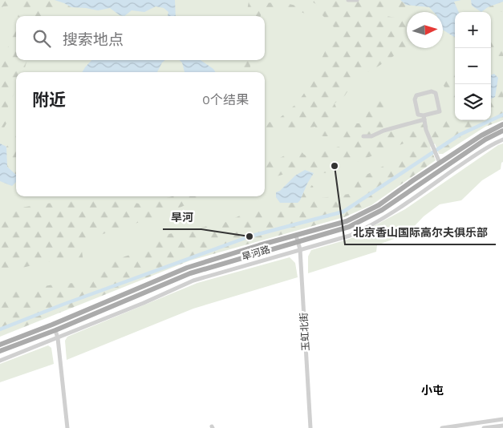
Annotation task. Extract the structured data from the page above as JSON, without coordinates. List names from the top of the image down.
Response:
{
  "streets": {
    "main road": ["旱河路"],
    "street": ["玉虹北街"]
  },
  "crossings": [
    ["旱河路", "玉虹北街"]
  ],
  "districts": ["小屯"],
  "places": ["北京香山国际高尔夫俱乐部", "旱河"],
  "north": "right",
  "page": {
    "map_buttons": ["+", "−"],
    "search": "搜索地点",
    "heading": ["附近", "0个结果"]
  }
}
